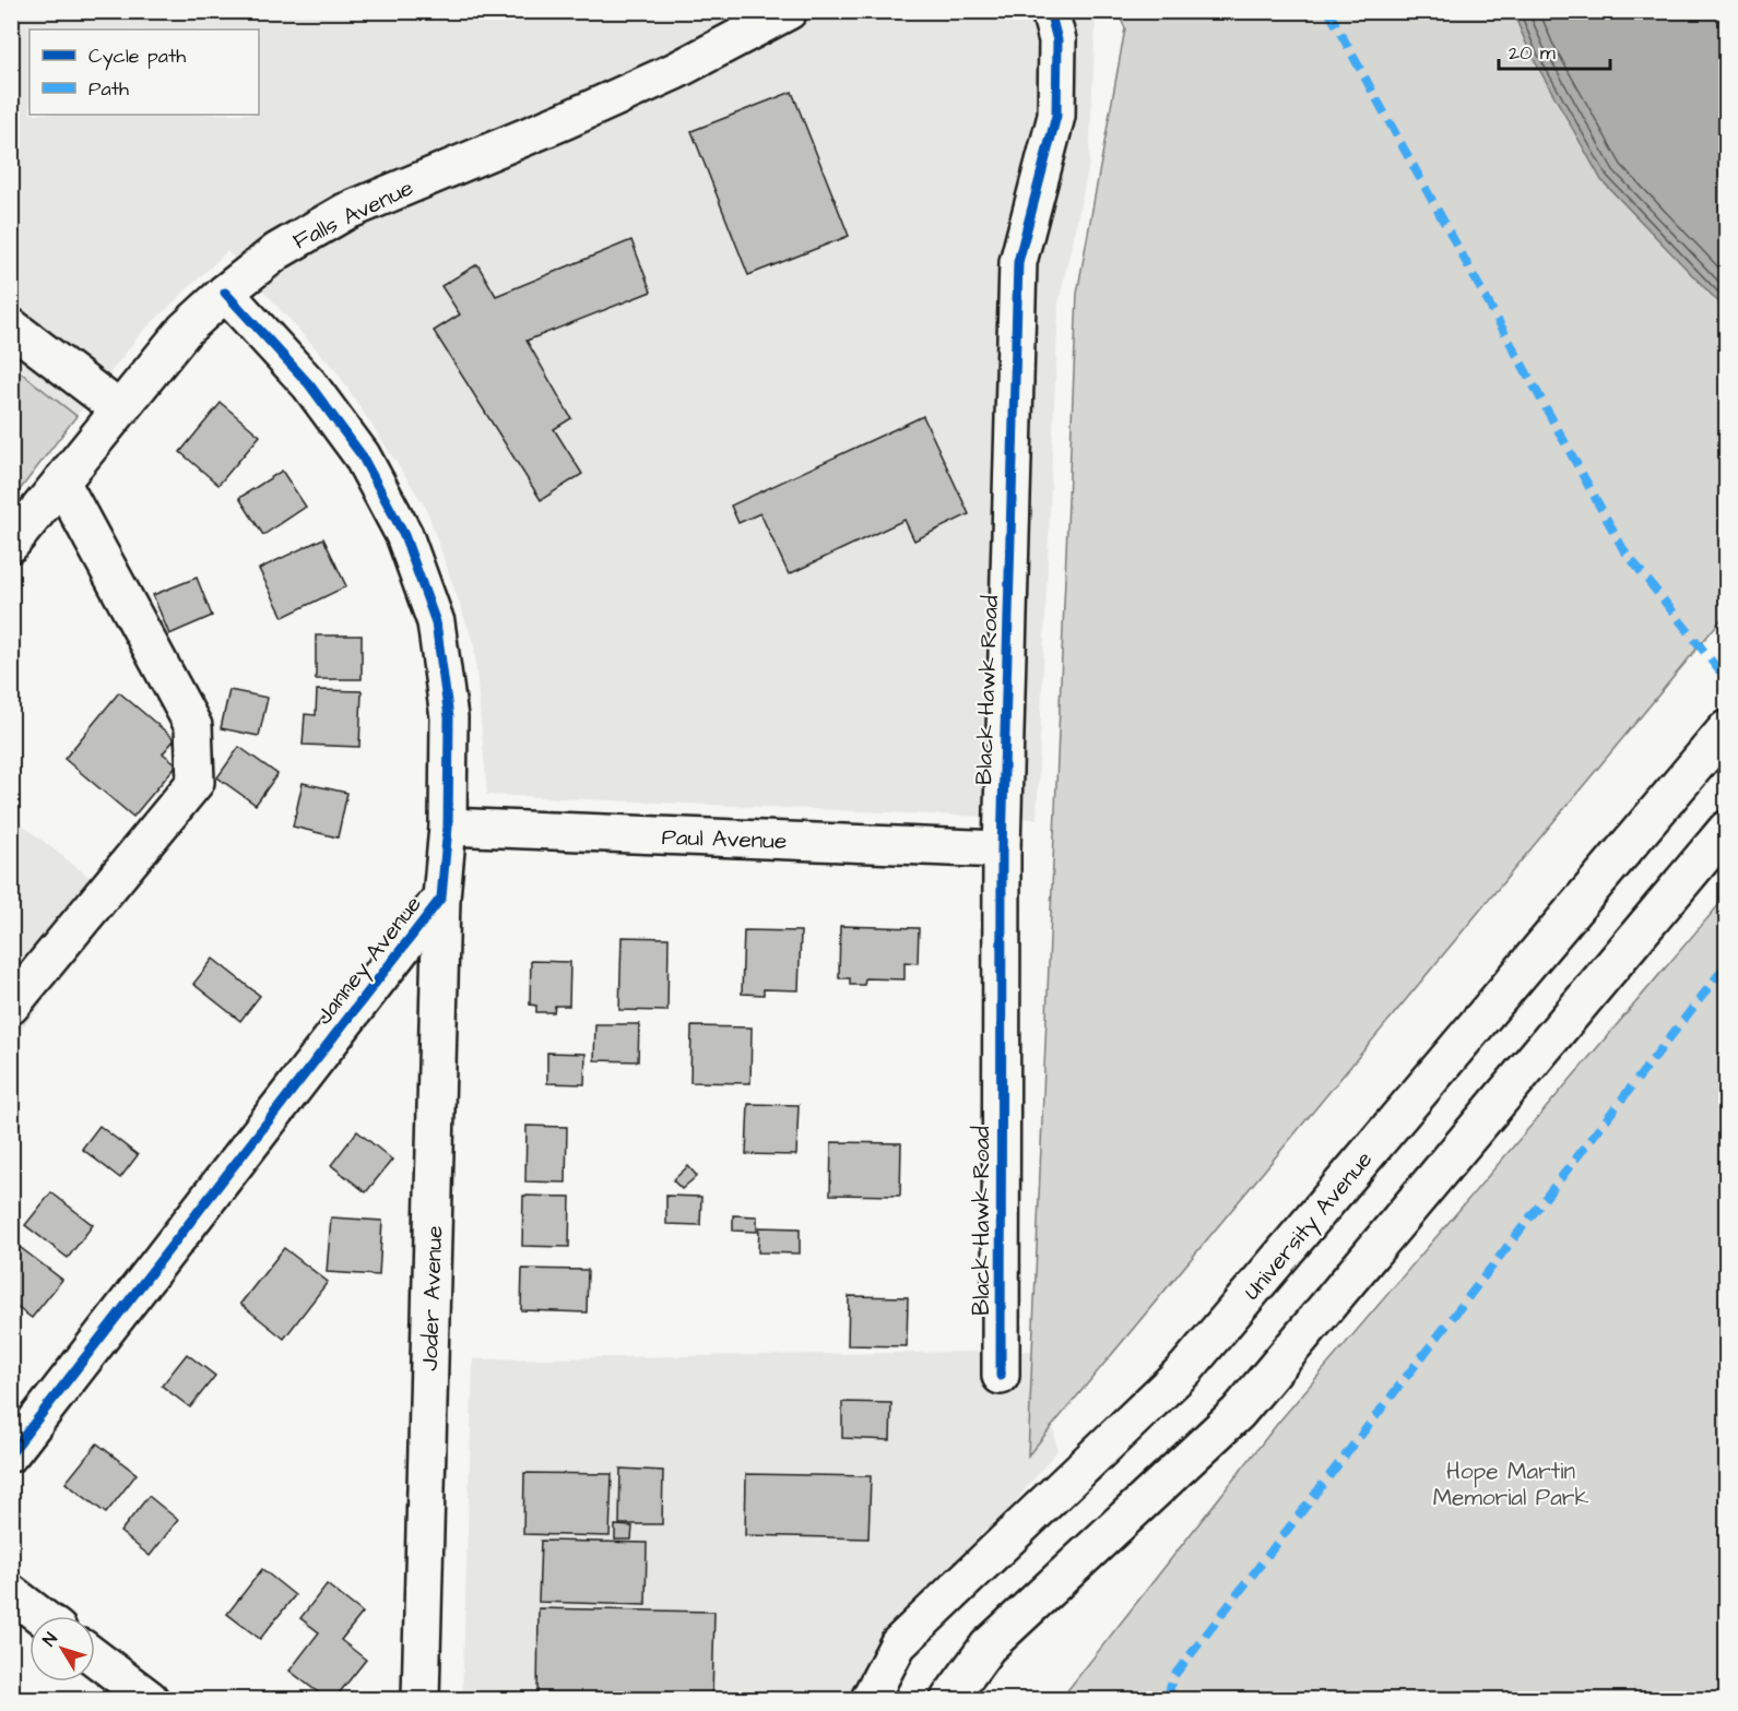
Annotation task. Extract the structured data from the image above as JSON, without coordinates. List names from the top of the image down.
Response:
{
  "streets": {
    "street": [
      "Falls Avenue",
      "Black Hawk Road",
      "Paul Avenue",
      "Janney Avenue",
      "University Avenue",
      "Joder Avenue"
    ]
  },
  "crossings": [
    ["Falls Avenue", "Janney Avenue"],
    ["Black Hawk Road", "Paul Avenue"],
    ["Paul Avenue", "Janney Avenue"],
    ["Janney Avenue", "Joder Avenue"]
  ],
  "parks": ["Hope Martin Memorial Park"],
  "legend": ["Cycle path", "Path"],
  "scale_bar": "20 m",
  "north": "top left"
}
